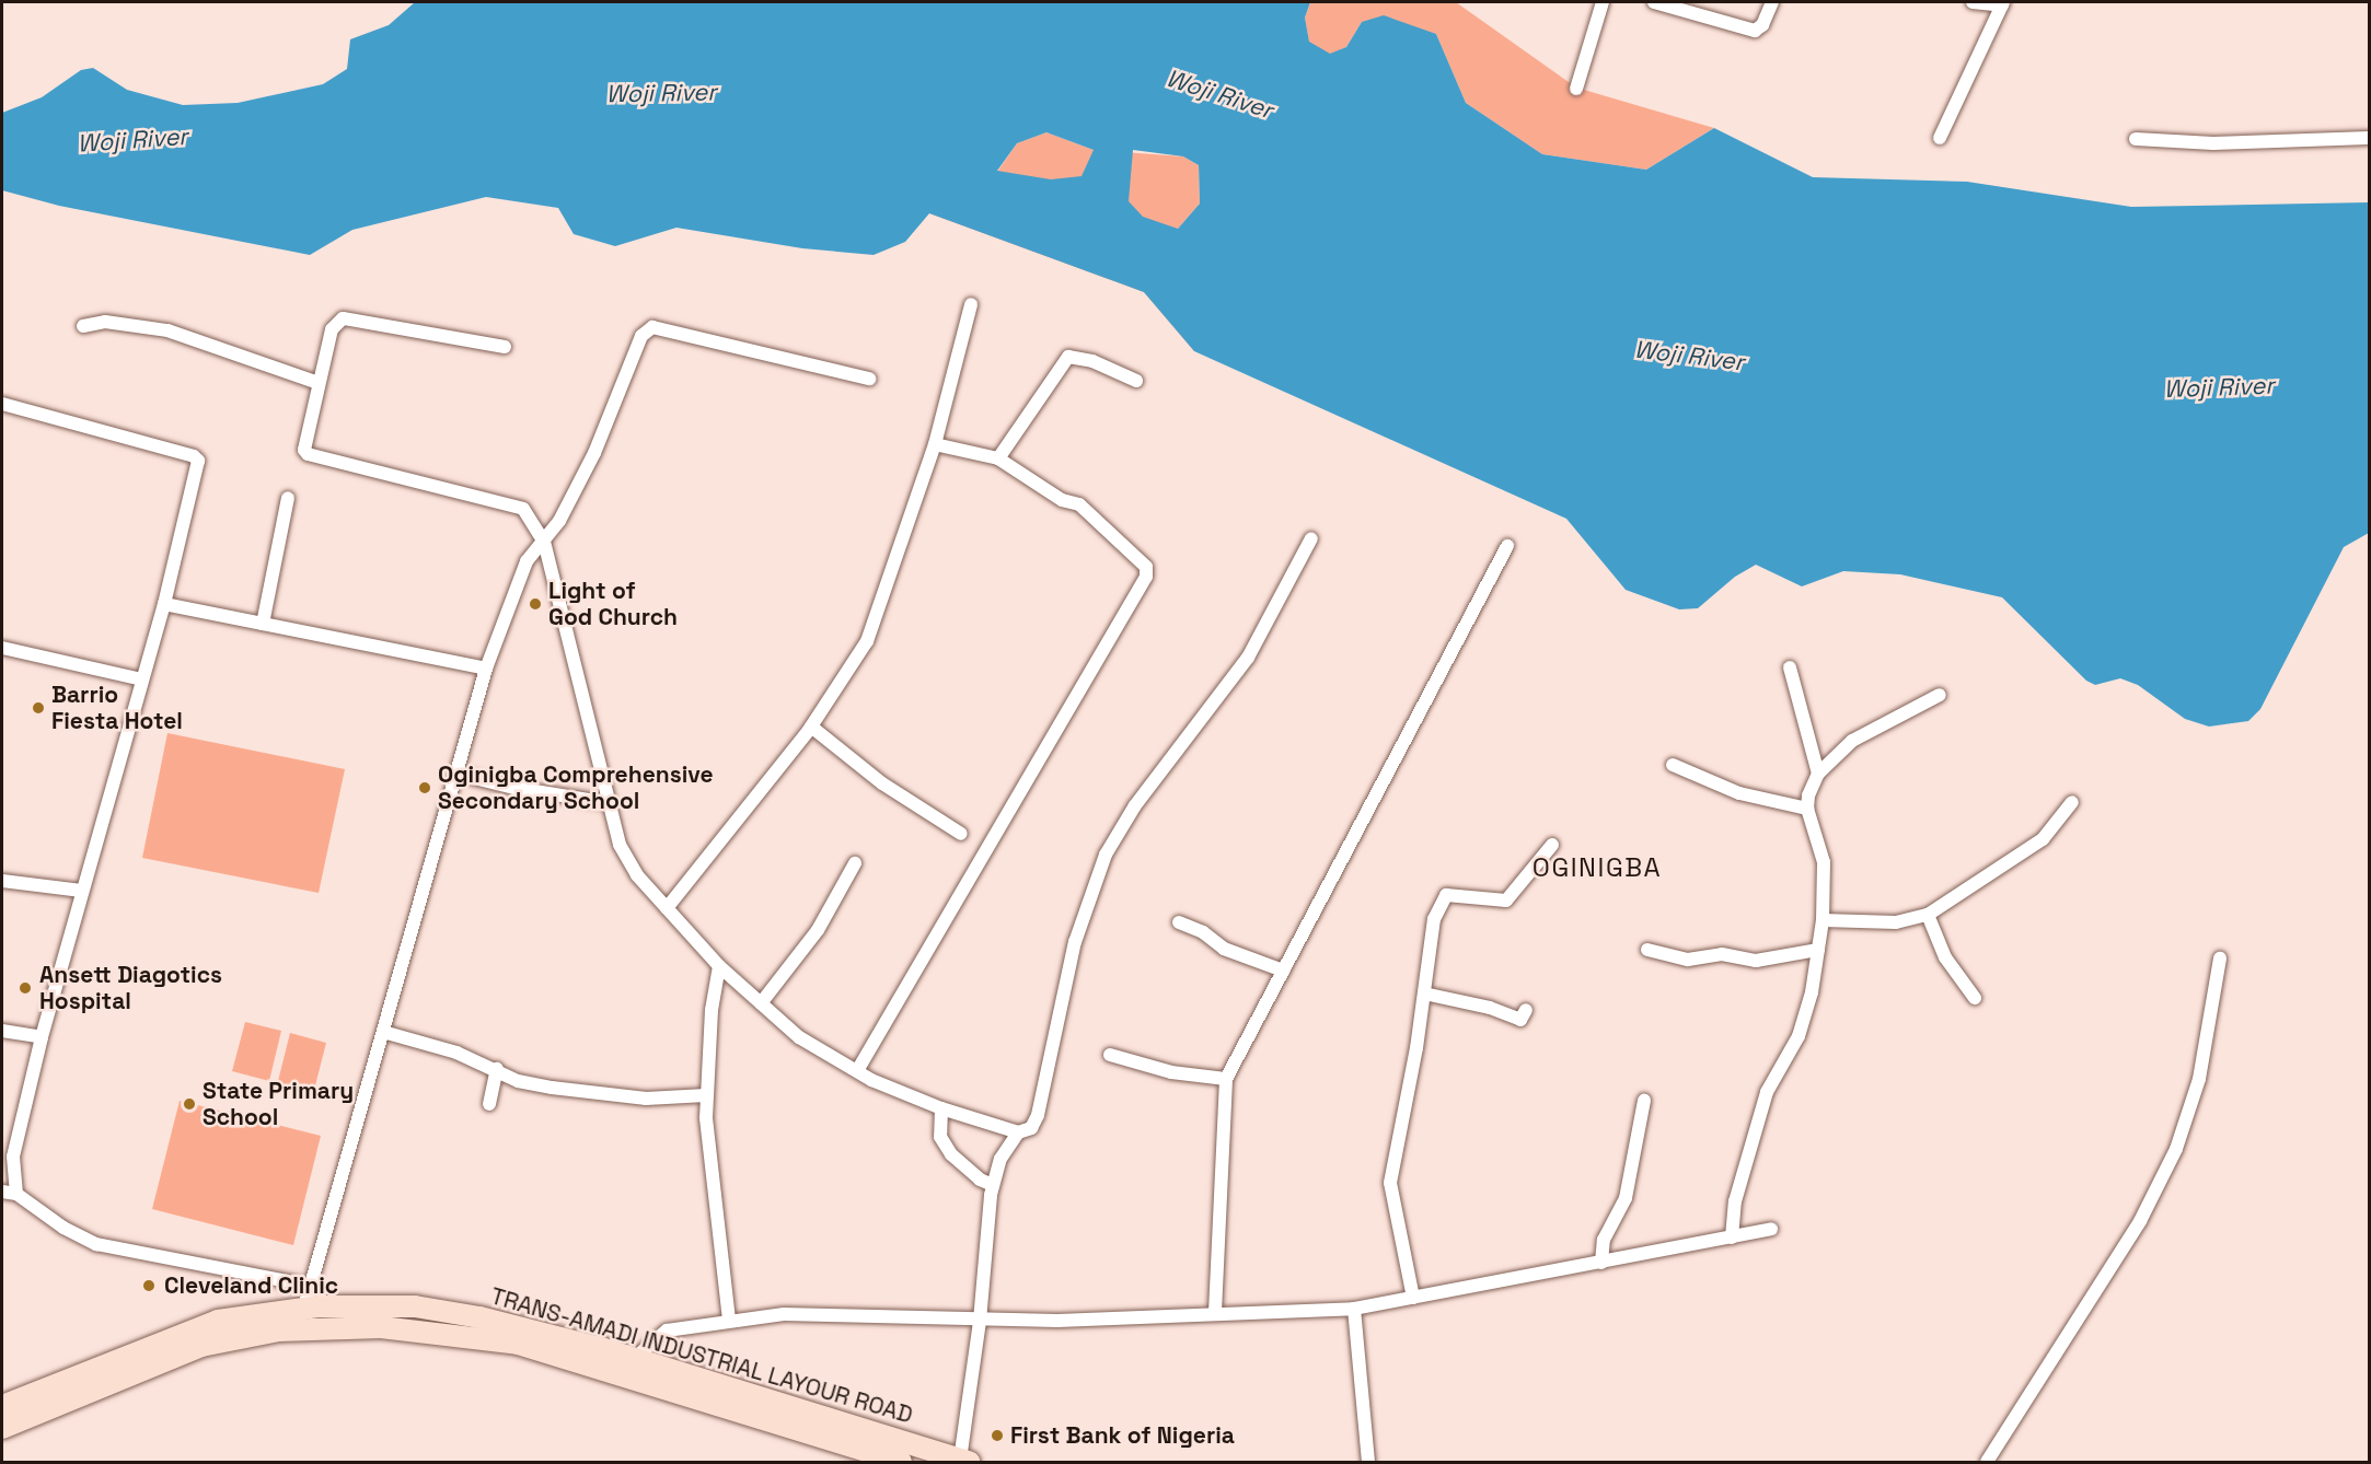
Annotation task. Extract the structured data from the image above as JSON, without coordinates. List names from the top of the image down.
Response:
{
  "streets": {
    "main road": ["TRANS-AMADI INDUSTRIAL LAYOUR ROAD"]
  },
  "districts": ["OGINIGBA"],
  "water": ["Woji River"],
  "places": [
    "Light of God Church",
    "Barrio Fiesta Hotel",
    "Oginigba Comprehensive Secondary School",
    "Ansett Diagotics Hospital",
    "State Primary School",
    "Cleveland Clinic",
    "First Bank of Nigeria"
  ]
}
